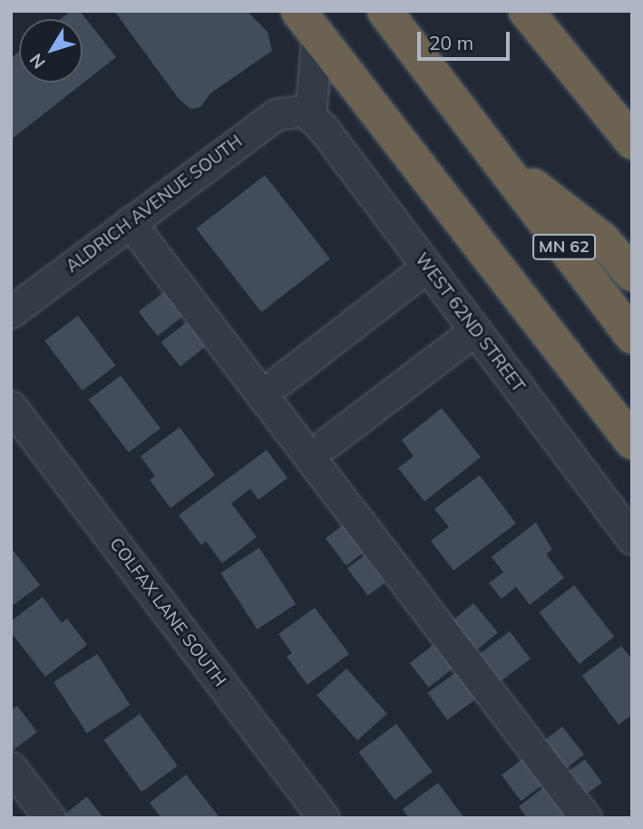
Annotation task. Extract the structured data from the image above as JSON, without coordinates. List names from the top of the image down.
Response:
{
  "streets": {
    "highway": ["MN 62"],
    "street": ["ALDRICH AVENUE SOUTH", "WEST 62ND STREET", "COLFAX LANE SOUTH"]
  },
  "crossings": [
    ["ALDRICH AVENUE SOUTH", "WEST 62ND STREET"]
  ],
  "scale_bar": "20 m",
  "north": "bottom left"
}
